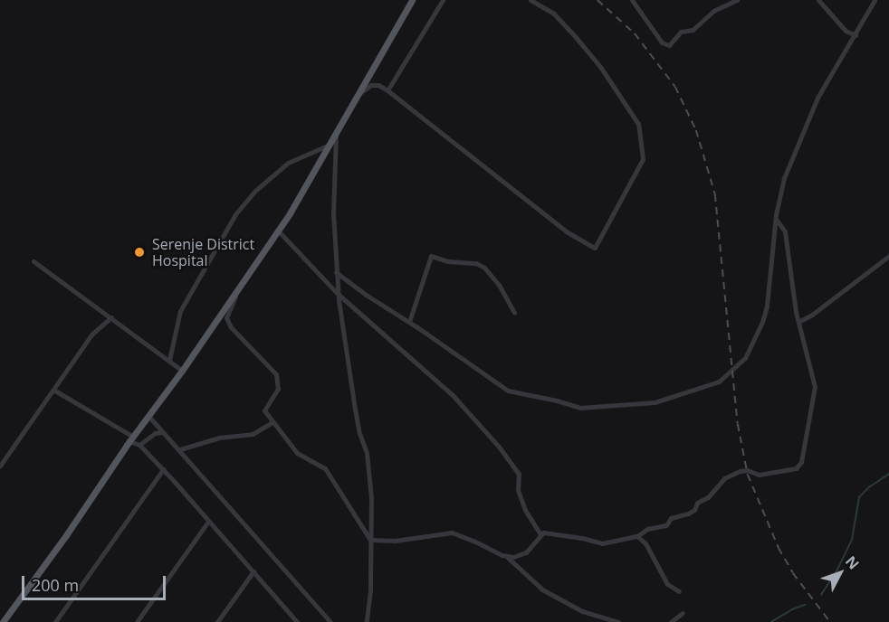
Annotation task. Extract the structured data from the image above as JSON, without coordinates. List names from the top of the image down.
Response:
{
  "places": ["Serenje District Hospital"],
  "scale_bar": "200 m",
  "north": "top right"
}
